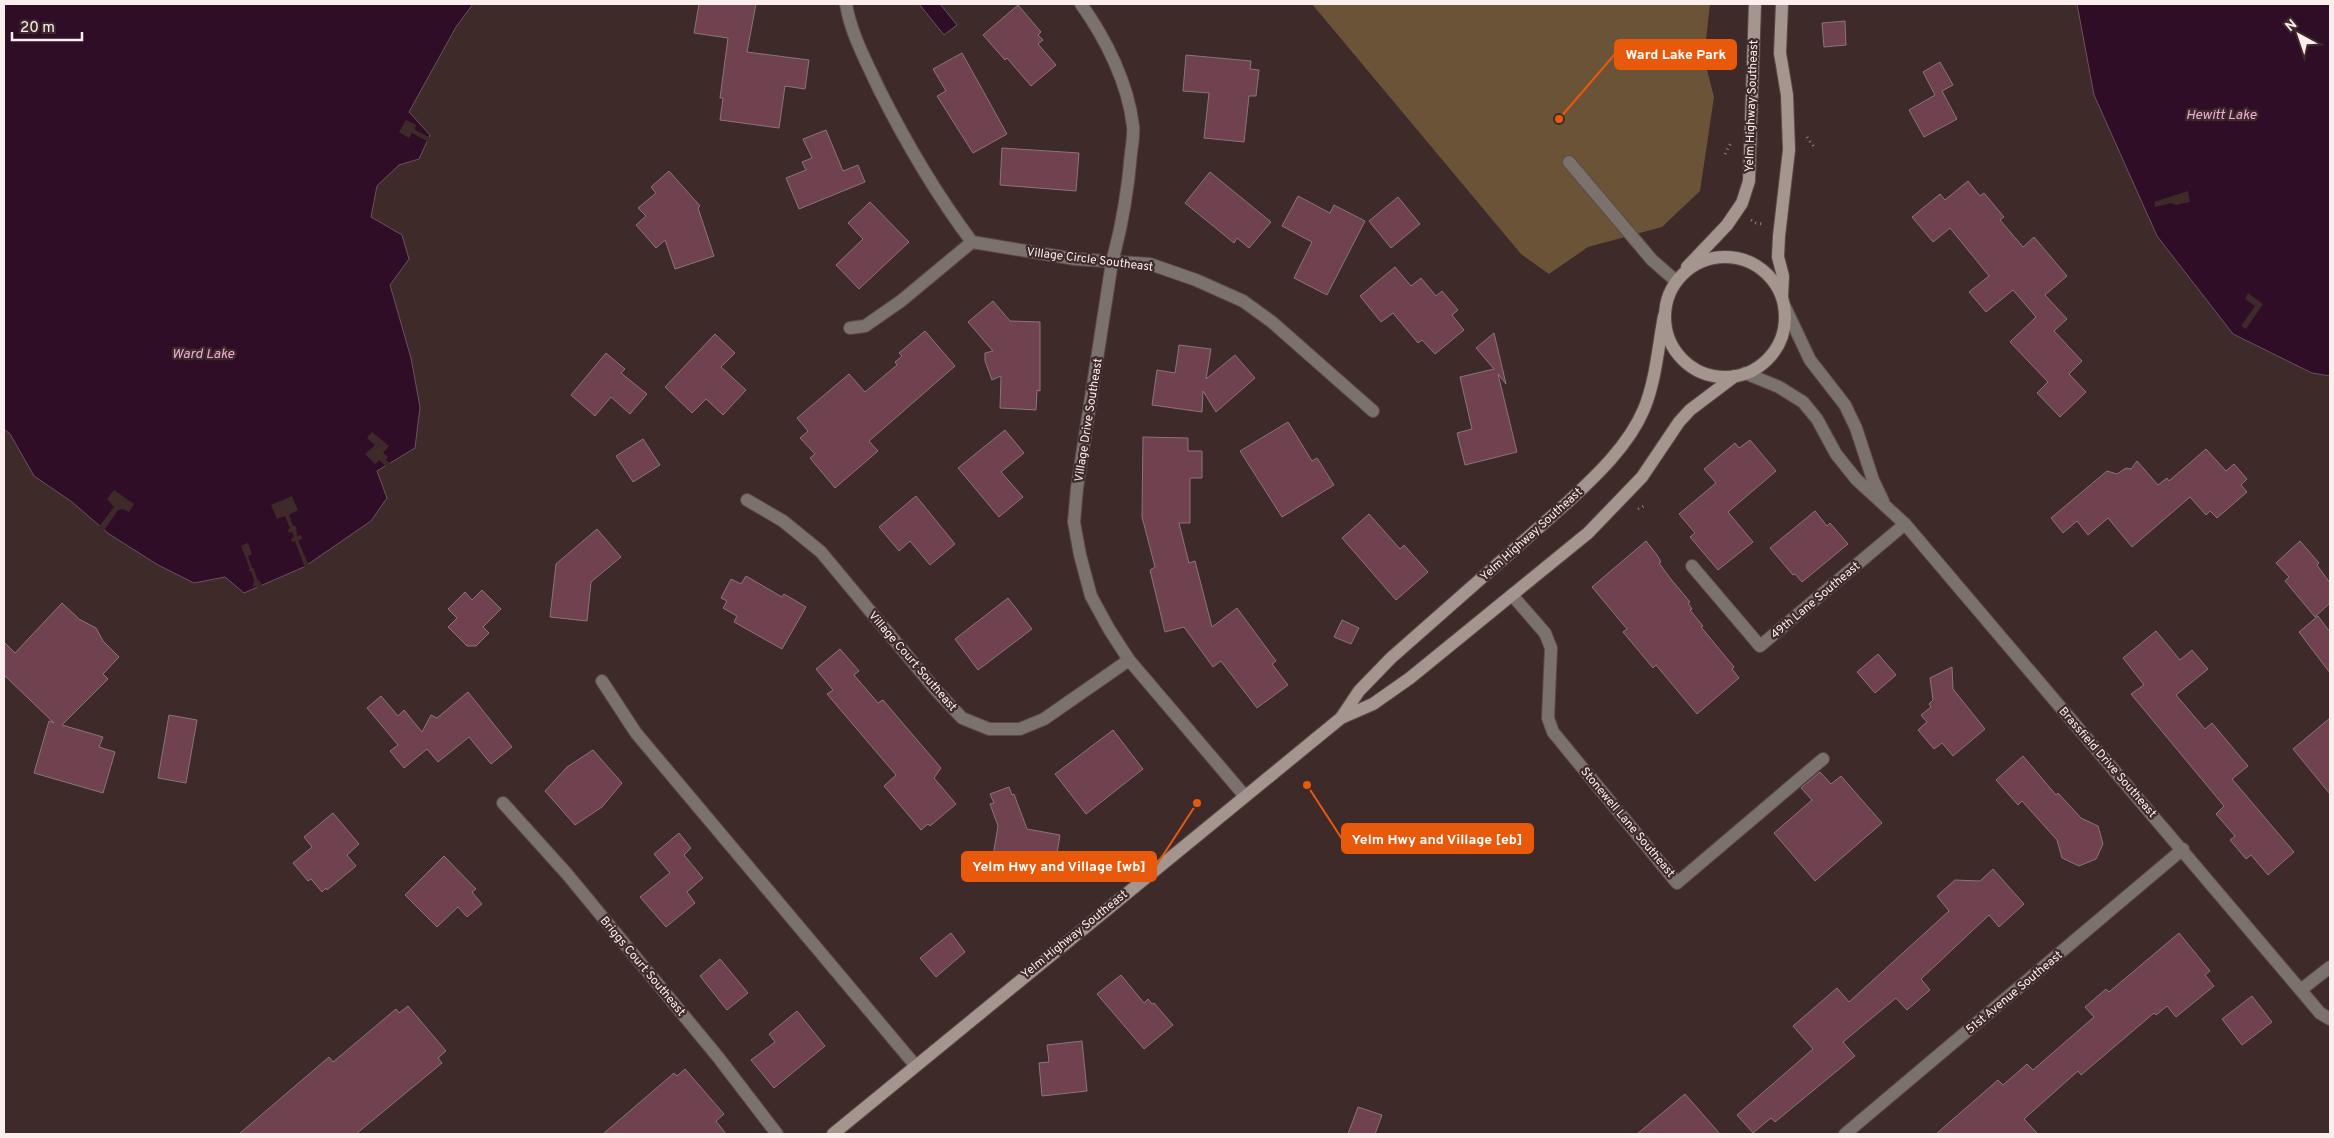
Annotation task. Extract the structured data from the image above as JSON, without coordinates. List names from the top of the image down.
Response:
{
  "streets": {
    "main road": ["Yelm Highway Southeast"],
    "street": [
      "Village Circle Southeast",
      "Village Drive Southeast",
      "49th Lane Southeast",
      "Village Court Southeast",
      "Brassfield Drive Southeast",
      "Stonewell Lane Southeast",
      "Briggs Court Southeast",
      "51st Avenue Southeast"
    ]
  },
  "crossings": [
    ["Yelm Highway Southeast", "Village Drive Southeast"],
    ["Yelm Highway Southeast", "Brassfield Drive Southeast"],
    ["Yelm Highway Southeast", "Stonewell Lane Southeast"],
    ["Village Circle Southeast", "Village Drive Southeast"],
    ["Village Drive Southeast", "Village Court Southeast"],
    ["49th Lane Southeast", "Brassfield Drive Southeast"],
    ["Brassfield Drive Southeast", "51st Avenue Southeast"]
  ],
  "water": ["Hewitt Lake", "Ward Lake"],
  "places": ["Ward Lake Park", "Yelm Hwy and Village [eb]", "Yelm Hwy and Village [wb]"],
  "scale_bar": "20 m",
  "north": "top left"
}
